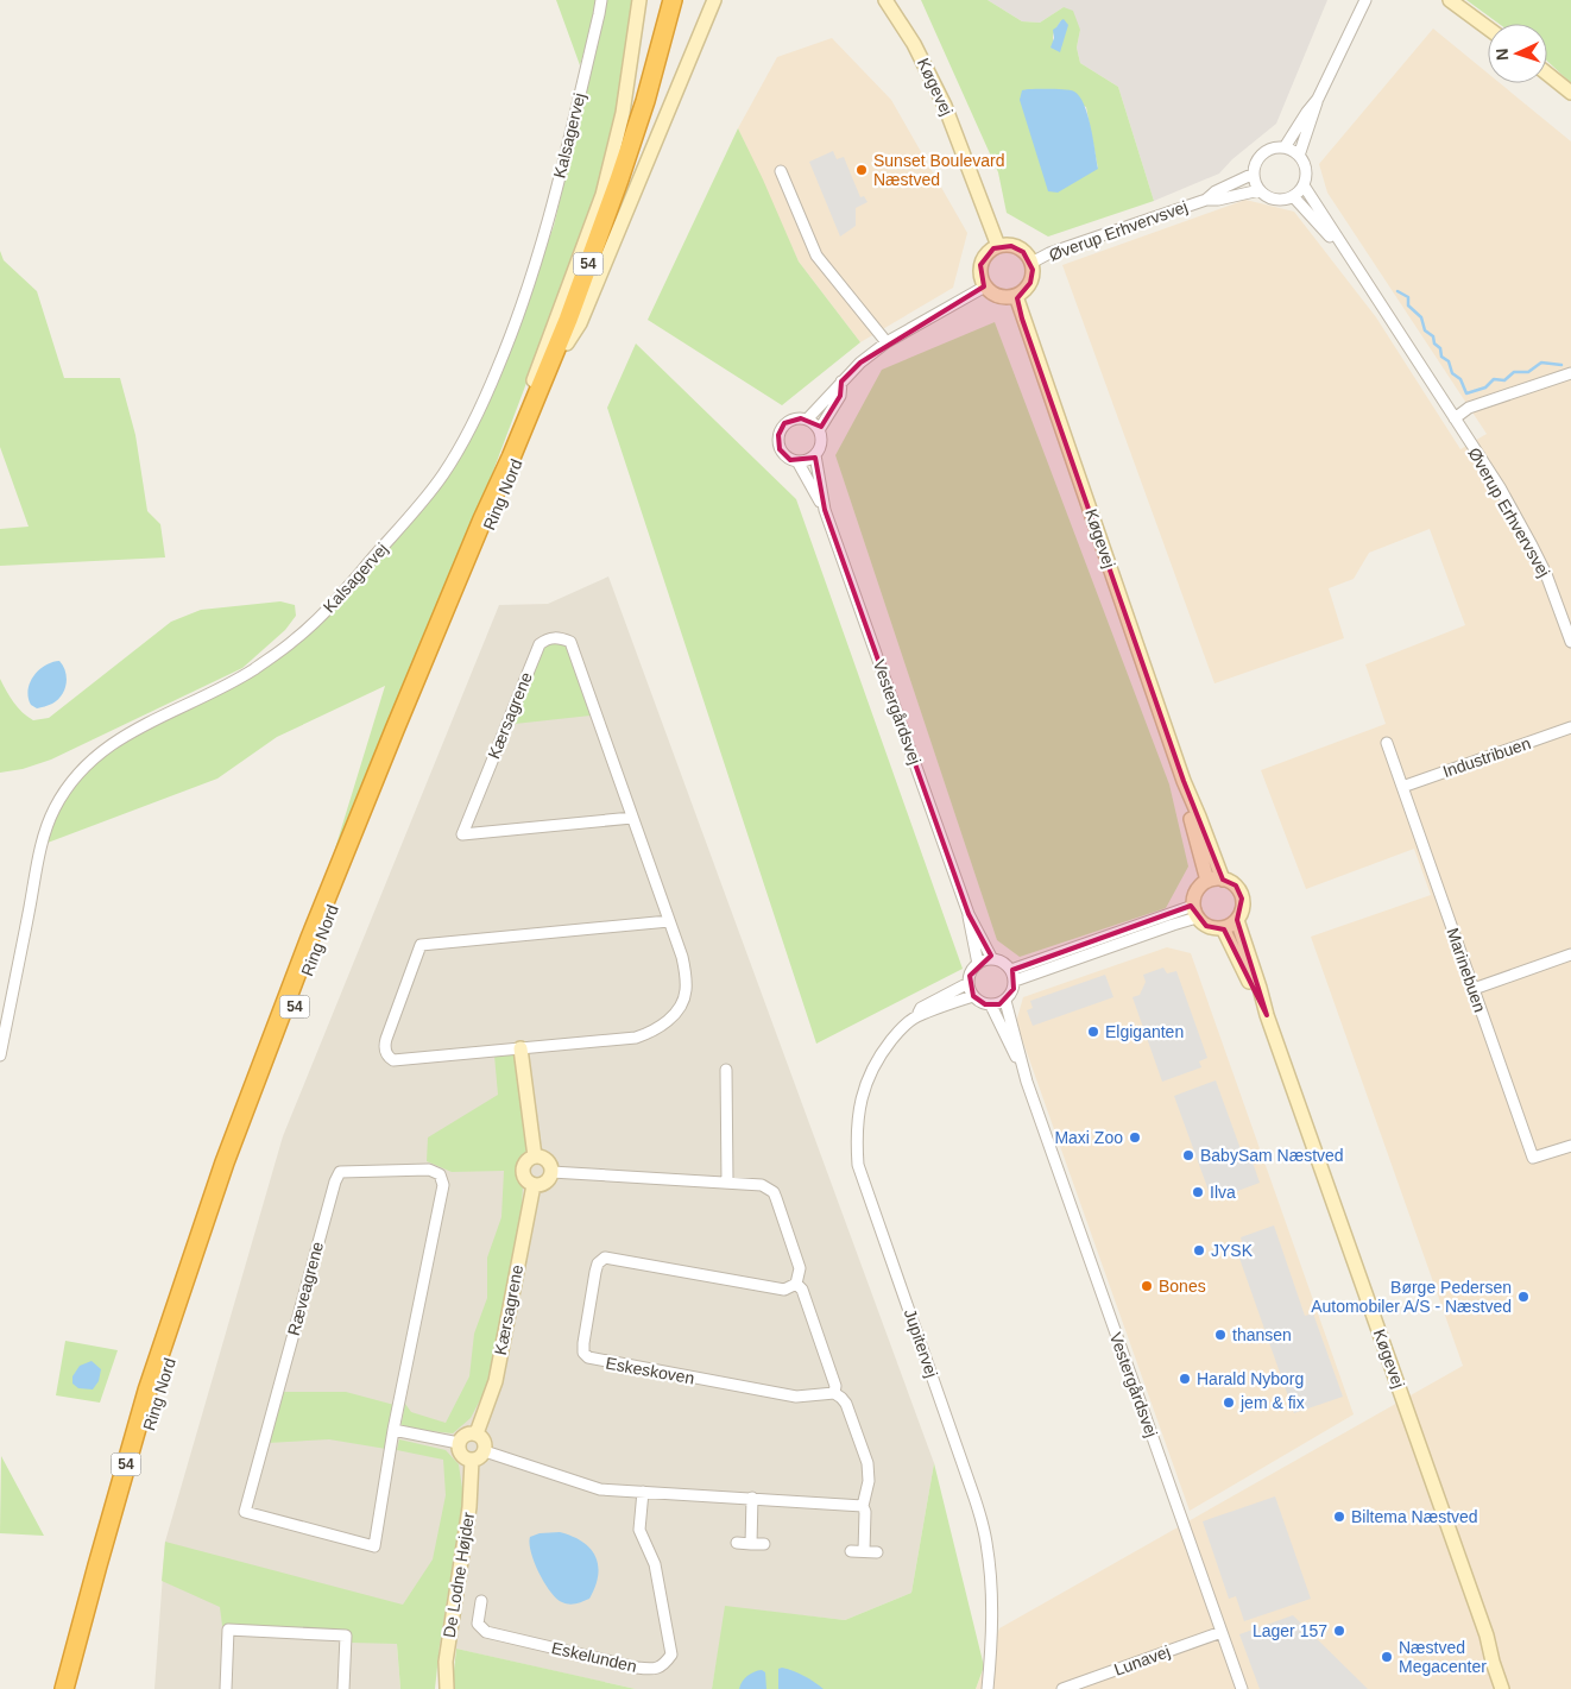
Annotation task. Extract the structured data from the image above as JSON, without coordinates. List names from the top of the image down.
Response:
{
  "streets": {
    "highway": ["54", "Ring Nord"],
    "street": [
      "Køgevej",
      "Kalsagervej",
      "Øverup Erhvervsvej",
      "Vestergårdsvej",
      "Kærsagrene",
      "Industribuen",
      "Marinebuen",
      "Ræveagrene",
      "Jupitervej",
      "Eskeskoven",
      "De Lodne Højder",
      "Eskelunden",
      "Lunavej"
    ]
  },
  "crossings": [
    ["Køgevej", "Øverup Erhvervsvej"],
    ["54", "Ring Nord"],
    ["Vestergårdsvej", "Jupitervej"],
    ["Vestergårdsvej", "Lunavej"],
    ["Kærsagrene", "De Lodne Højder"],
    ["Industribuen", "Marinebuen"]
  ],
  "places": [
    "Sunset Boulevard Næstved",
    "Elgiganten",
    "Maxi Zoo",
    "BabySam Næstved",
    "Ilva",
    "JYSK",
    "Bones",
    "Børge Pedersen Automobiler A/S - Næstved",
    "thansen",
    "Harald Nyborg",
    "jem & fix",
    "Biltema Næstved",
    "Lager 157",
    "Næstved Megacenter"
  ],
  "north": "left"
}
